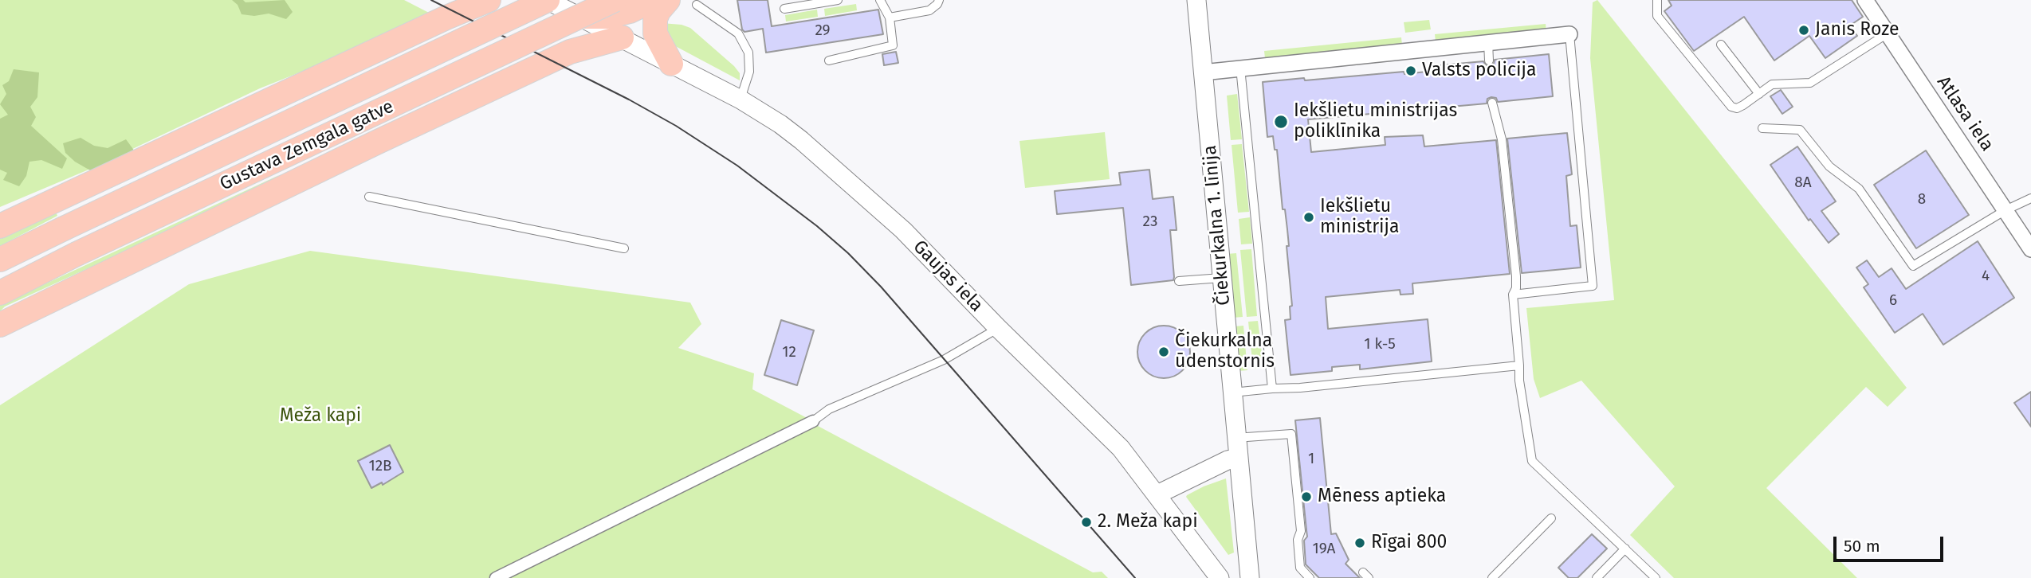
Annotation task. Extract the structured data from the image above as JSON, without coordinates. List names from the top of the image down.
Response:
{
  "streets": {
    "main road": ["Gustava Zemgala gatve"],
    "street": ["Atlasa iela", "Čiekurkalna 1. līnija", "Gaujas iela"]
  },
  "crossings": [
    ["Gustava Zemgala gatve", "Gaujas iela"]
  ],
  "parks": ["Meža kapi"],
  "places": [
    "Janis Roze",
    "Valsts policija",
    "Iekšlietu ministrijas poliklīnika",
    "Iekšlietu ministrija",
    "Čiekurkalna ūdenstornis",
    "Mēness aptieka",
    "2. Meža kapi",
    "Rīgai 800"
  ],
  "house_numbers": [
    "29",
    "8A",
    "8",
    "23",
    "4",
    "6",
    "1 k-5",
    "12",
    "1",
    "12B",
    "19A"
  ],
  "scale_bar": "50 m"
}
